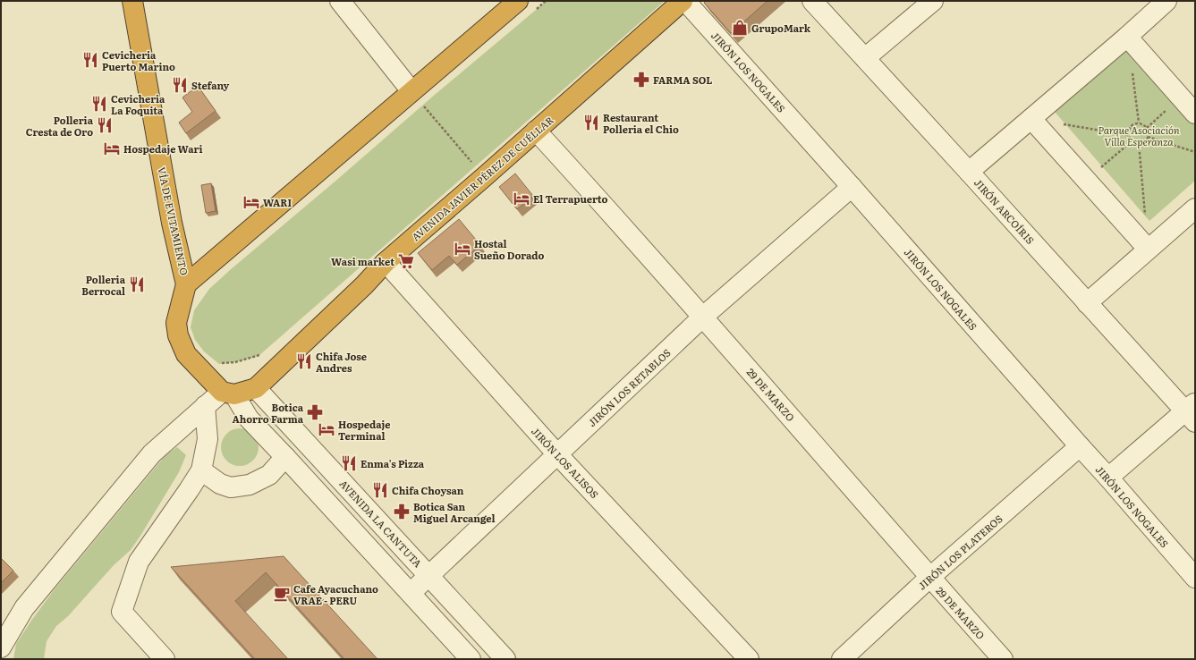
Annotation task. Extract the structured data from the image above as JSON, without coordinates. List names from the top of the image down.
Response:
{
  "streets": {
    "highway": ["AVENIDA JAVIER PÉREZ DE CUÉLLAR", "VÍA DE EVITAMIENTO"],
    "street": [
      "JIRÓN LOS NOGALES",
      "JIRÓN ARCOÍRIS",
      "JIRÓN LOS RETABLOS",
      "29 DE MARZO",
      "JIRÓN LOS ALISOS",
      "AVENIDA LA CANTUTA",
      "JIRÓN LOS PLATEROS"
    ]
  },
  "crossings": [
    ["JIRÓN LOS NOGALES", "JIRÓN LOS RETABLOS"],
    ["JIRÓN LOS NOGALES", "JIRÓN LOS PLATEROS"],
    ["AVENIDA JAVIER PÉREZ DE CUÉLLAR", "VÍA DE EVITAMIENTO"],
    ["AVENIDA JAVIER PÉREZ DE CUÉLLAR", "29 DE MARZO"],
    ["AVENIDA JAVIER PÉREZ DE CUÉLLAR", "JIRÓN LOS ALISOS"],
    ["AVENIDA JAVIER PÉREZ DE CUÉLLAR", "AVENIDA LA CANTUTA"],
    ["JIRÓN LOS RETABLOS", "29 DE MARZO"],
    ["JIRÓN LOS RETABLOS", "JIRÓN LOS ALISOS"],
    ["JIRÓN LOS RETABLOS", "AVENIDA LA CANTUTA"],
    ["29 DE MARZO", "JIRÓN LOS PLATEROS"]
  ],
  "parks": ["Parque Asociación Villa Esperanza"],
  "places": {
    "shop": ["GrupoMark"],
    "restaurant": [
      "Cevicheria Puerto Marino",
      "Stefany",
      "Cevicheria La Foquita",
      "Restaurant Polleria el Chio",
      "Polleria Cresta de Oro",
      "Polleria Berrocal",
      "Chifa Jose Andres",
      "Enma's Pizza",
      "Chifa Choysan"
    ],
    "pharmacy": ["FARMA SOL", "Botica Ahorro Farma", "Botica San Miguel Arcangel"],
    "hotel": [
      "Hospedaje Wari",
      "El Terrapuerto",
      "WARI",
      "Hostal Sueño Dorado",
      "Hospedaje Terminal"
    ],
    "supermarket": ["Wasi market"],
    "cafe": ["Cafe Ayacuchano VRAE - PERU"]
  }
}
